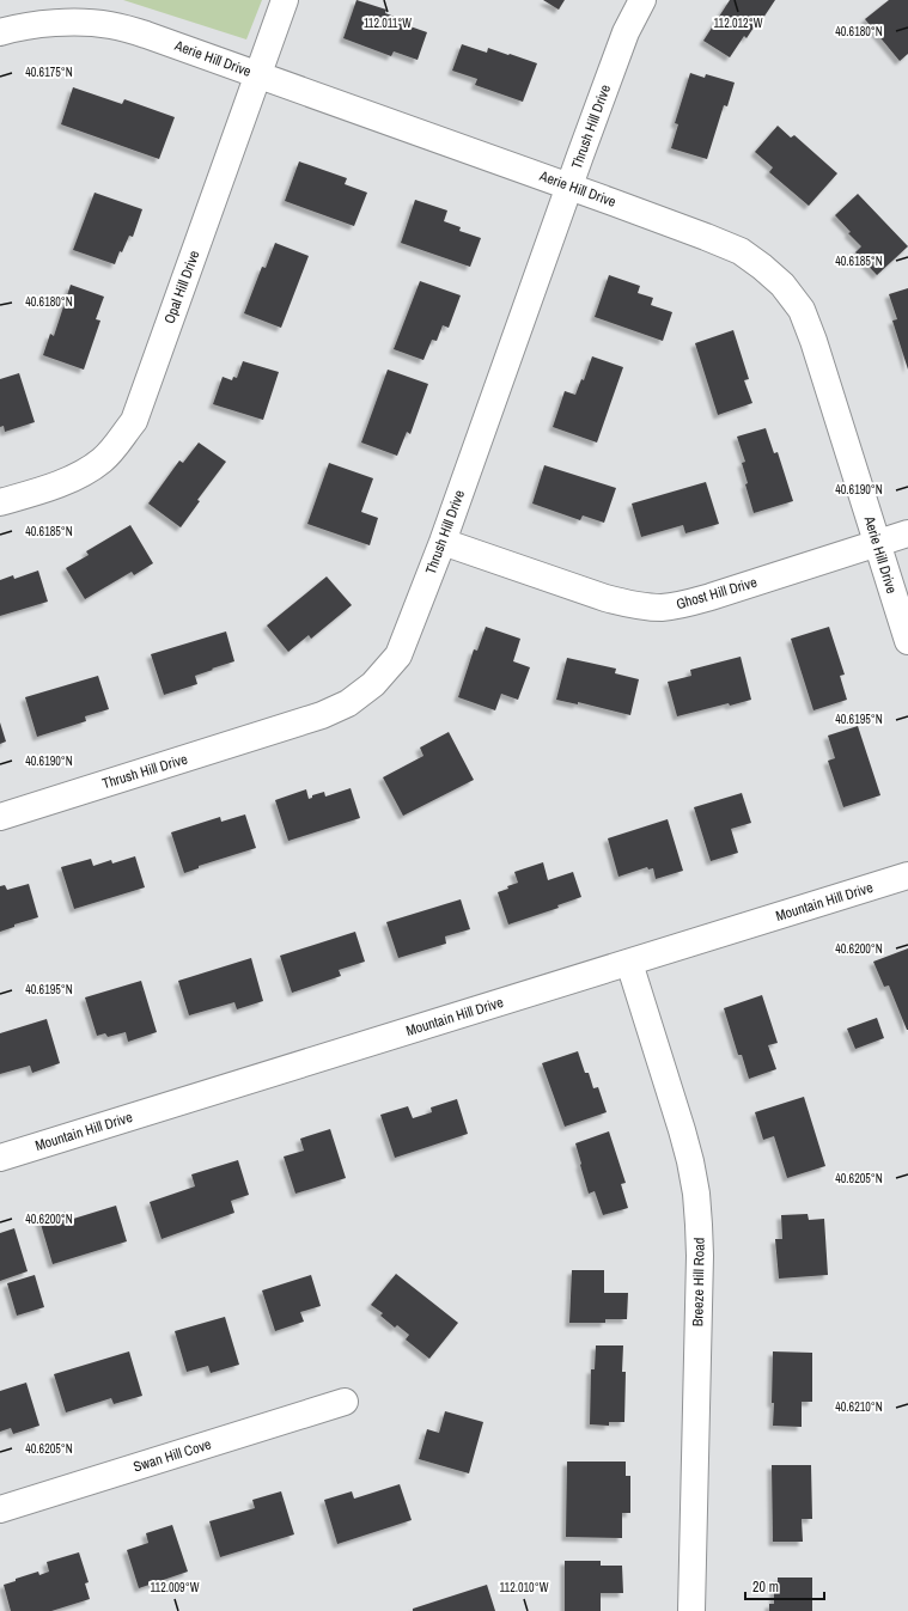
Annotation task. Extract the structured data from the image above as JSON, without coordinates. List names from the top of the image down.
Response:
{
  "streets": {
    "street": [
      "Aerie Hill Drive",
      "Thrush Hill Drive",
      "Opal Hill Drive",
      "Ghost Hill Drive",
      "Mountain Hill Drive",
      "Breeze Hill Road",
      "Swan Hill Cove"
    ]
  },
  "crossings": [
    ["Aerie Hill Drive", "Thrush Hill Drive"],
    ["Aerie Hill Drive", "Opal Hill Drive"],
    ["Aerie Hill Drive", "Ghost Hill Drive"],
    ["Thrush Hill Drive", "Ghost Hill Drive"],
    ["Mountain Hill Drive", "Breeze Hill Road"]
  ],
  "scale_bar": "20 m",
  "coordinates": [
    "112.011°W",
    "112.012°W",
    "40.6180°N",
    "40.6175°N",
    "40.6185°N",
    "40.6190°N",
    "40.6195°N",
    "40.6200°N",
    "40.6205°N",
    "40.6210°N",
    "112.009°W",
    "112.010°W"
  ]
}
